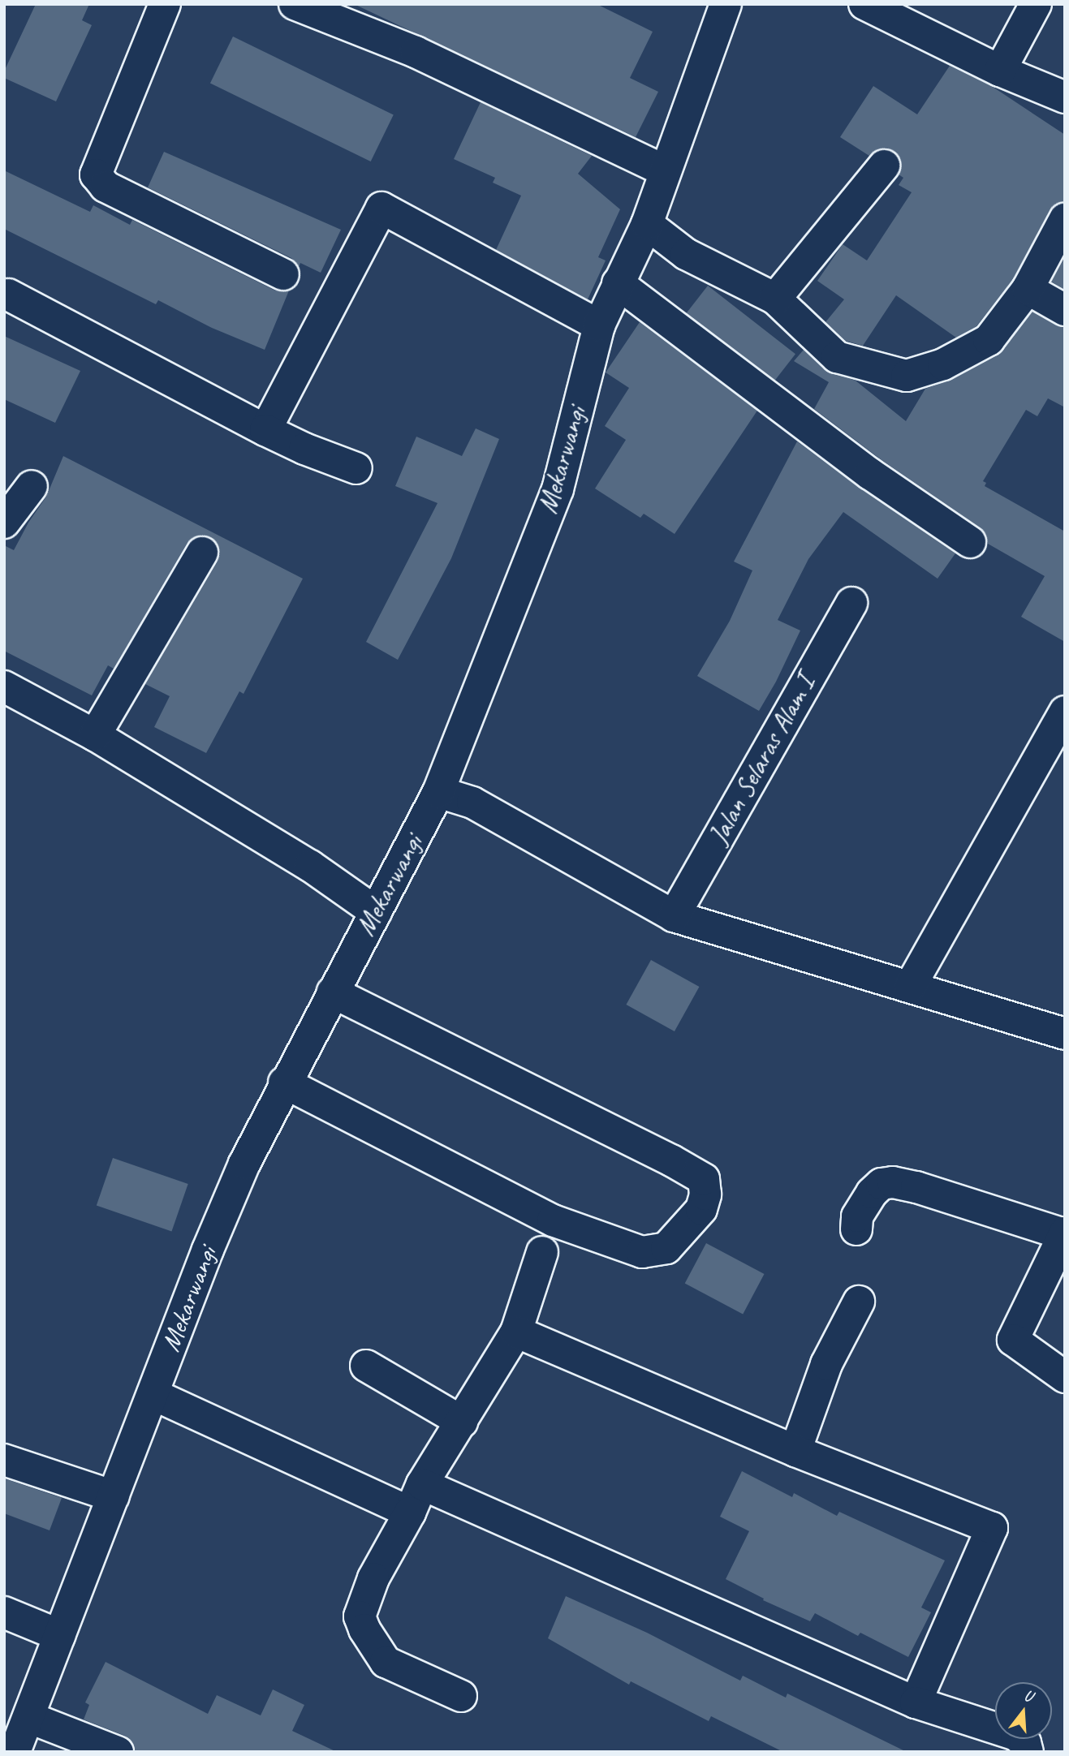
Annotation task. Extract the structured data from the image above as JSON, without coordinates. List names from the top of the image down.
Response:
{
  "streets": {
    "street": ["Mekarwangi", "Jalan Selaras Alam I"]
  },
  "north": "top"
}
